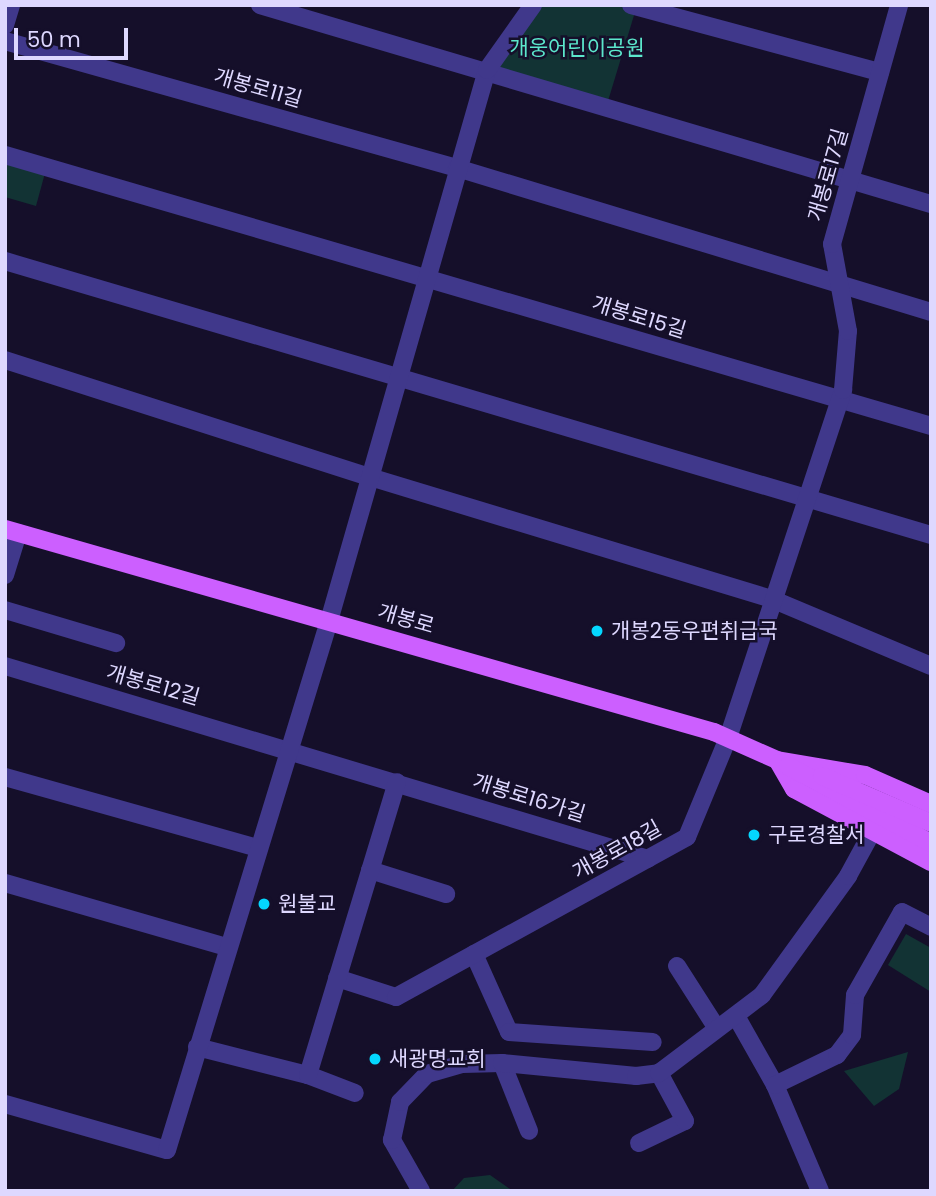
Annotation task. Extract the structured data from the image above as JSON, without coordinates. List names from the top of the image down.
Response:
{
  "streets": {
    "main road": ["개봉로"],
    "street": [
      "개봉로11길",
      "개봉로17길",
      "개봉로15길",
      "개봉로12길",
      "개봉로16가길",
      "개봉로18길"
    ]
  },
  "crossings": [
    ["개봉로17길", "개봉로15길"],
    ["개봉로17길", "개봉로"],
    ["개봉로17길", "개봉로18길"],
    ["개봉로", "개봉로18길"],
    ["개봉로12길", "개봉로16가길"],
    ["개봉로16가길", "개봉로18길"]
  ],
  "parks": ["개웅어린이공원"],
  "places": [
    "개봉2동우편취급국",
    "구로경찰서",
    "원불교",
    "새광명교회"
  ],
  "scale_bar": "50 m"
}
